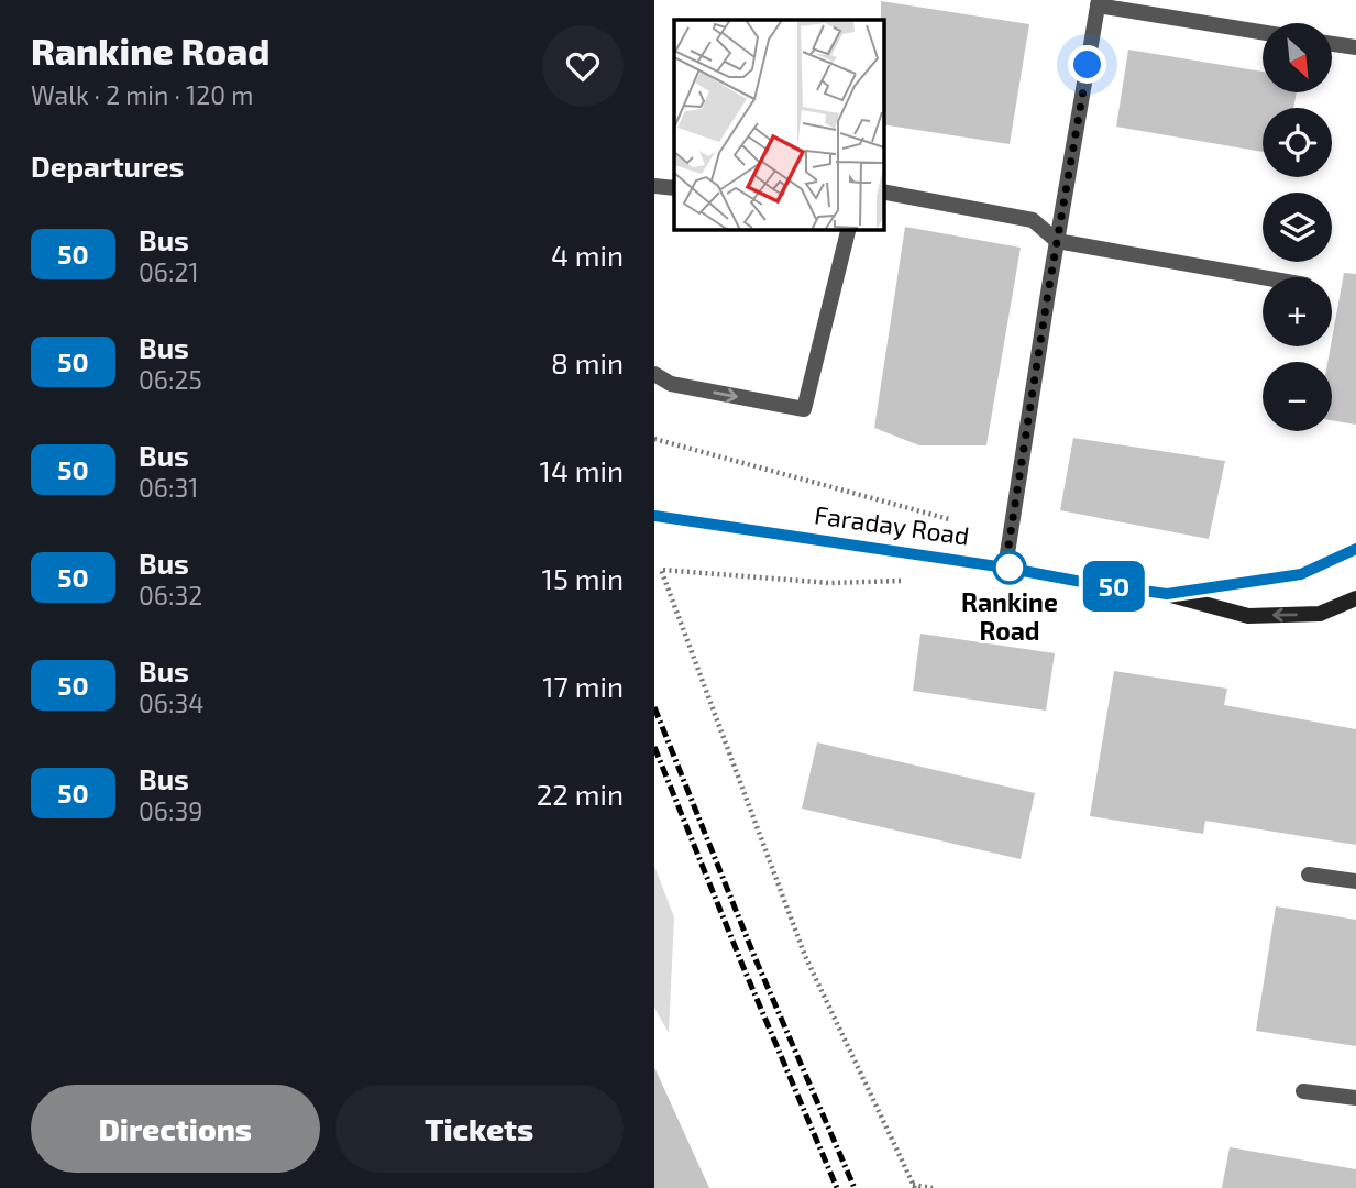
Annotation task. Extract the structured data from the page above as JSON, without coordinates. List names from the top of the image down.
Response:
{
  "streets": {
    "street": ["Faraday Road"]
  },
  "places": ["Rankine Road"],
  "lines": ["bus line 50"],
  "north": "bottom right",
  "page": {
    "heading": [
      ["Rankine Road", "Walk · 2 min · 120 m"],
      "Departures"
    ],
    "on_map": "50",
    "map_buttons": ["+", "−"],
    "list": [
      {
        "mark": "50",
        "name": "Bus",
        "note": "06:21",
        "value": "4 min"
      },
      {
        "mark": "50",
        "name": "Bus",
        "note": "06:25",
        "value": "8 min"
      },
      {
        "mark": "50",
        "name": "Bus",
        "note": "06:31",
        "value": "14 min"
      },
      {
        "mark": "50",
        "name": "Bus",
        "note": "06:32",
        "value": "15 min"
      },
      {
        "mark": "50",
        "name": "Bus",
        "note": "06:34",
        "value": "17 min"
      },
      {
        "mark": "50",
        "name": "Bus",
        "note": "06:39",
        "value": "22 min"
      }
    ],
    "buttons": ["Directions", "Tickets"]
  }
}
